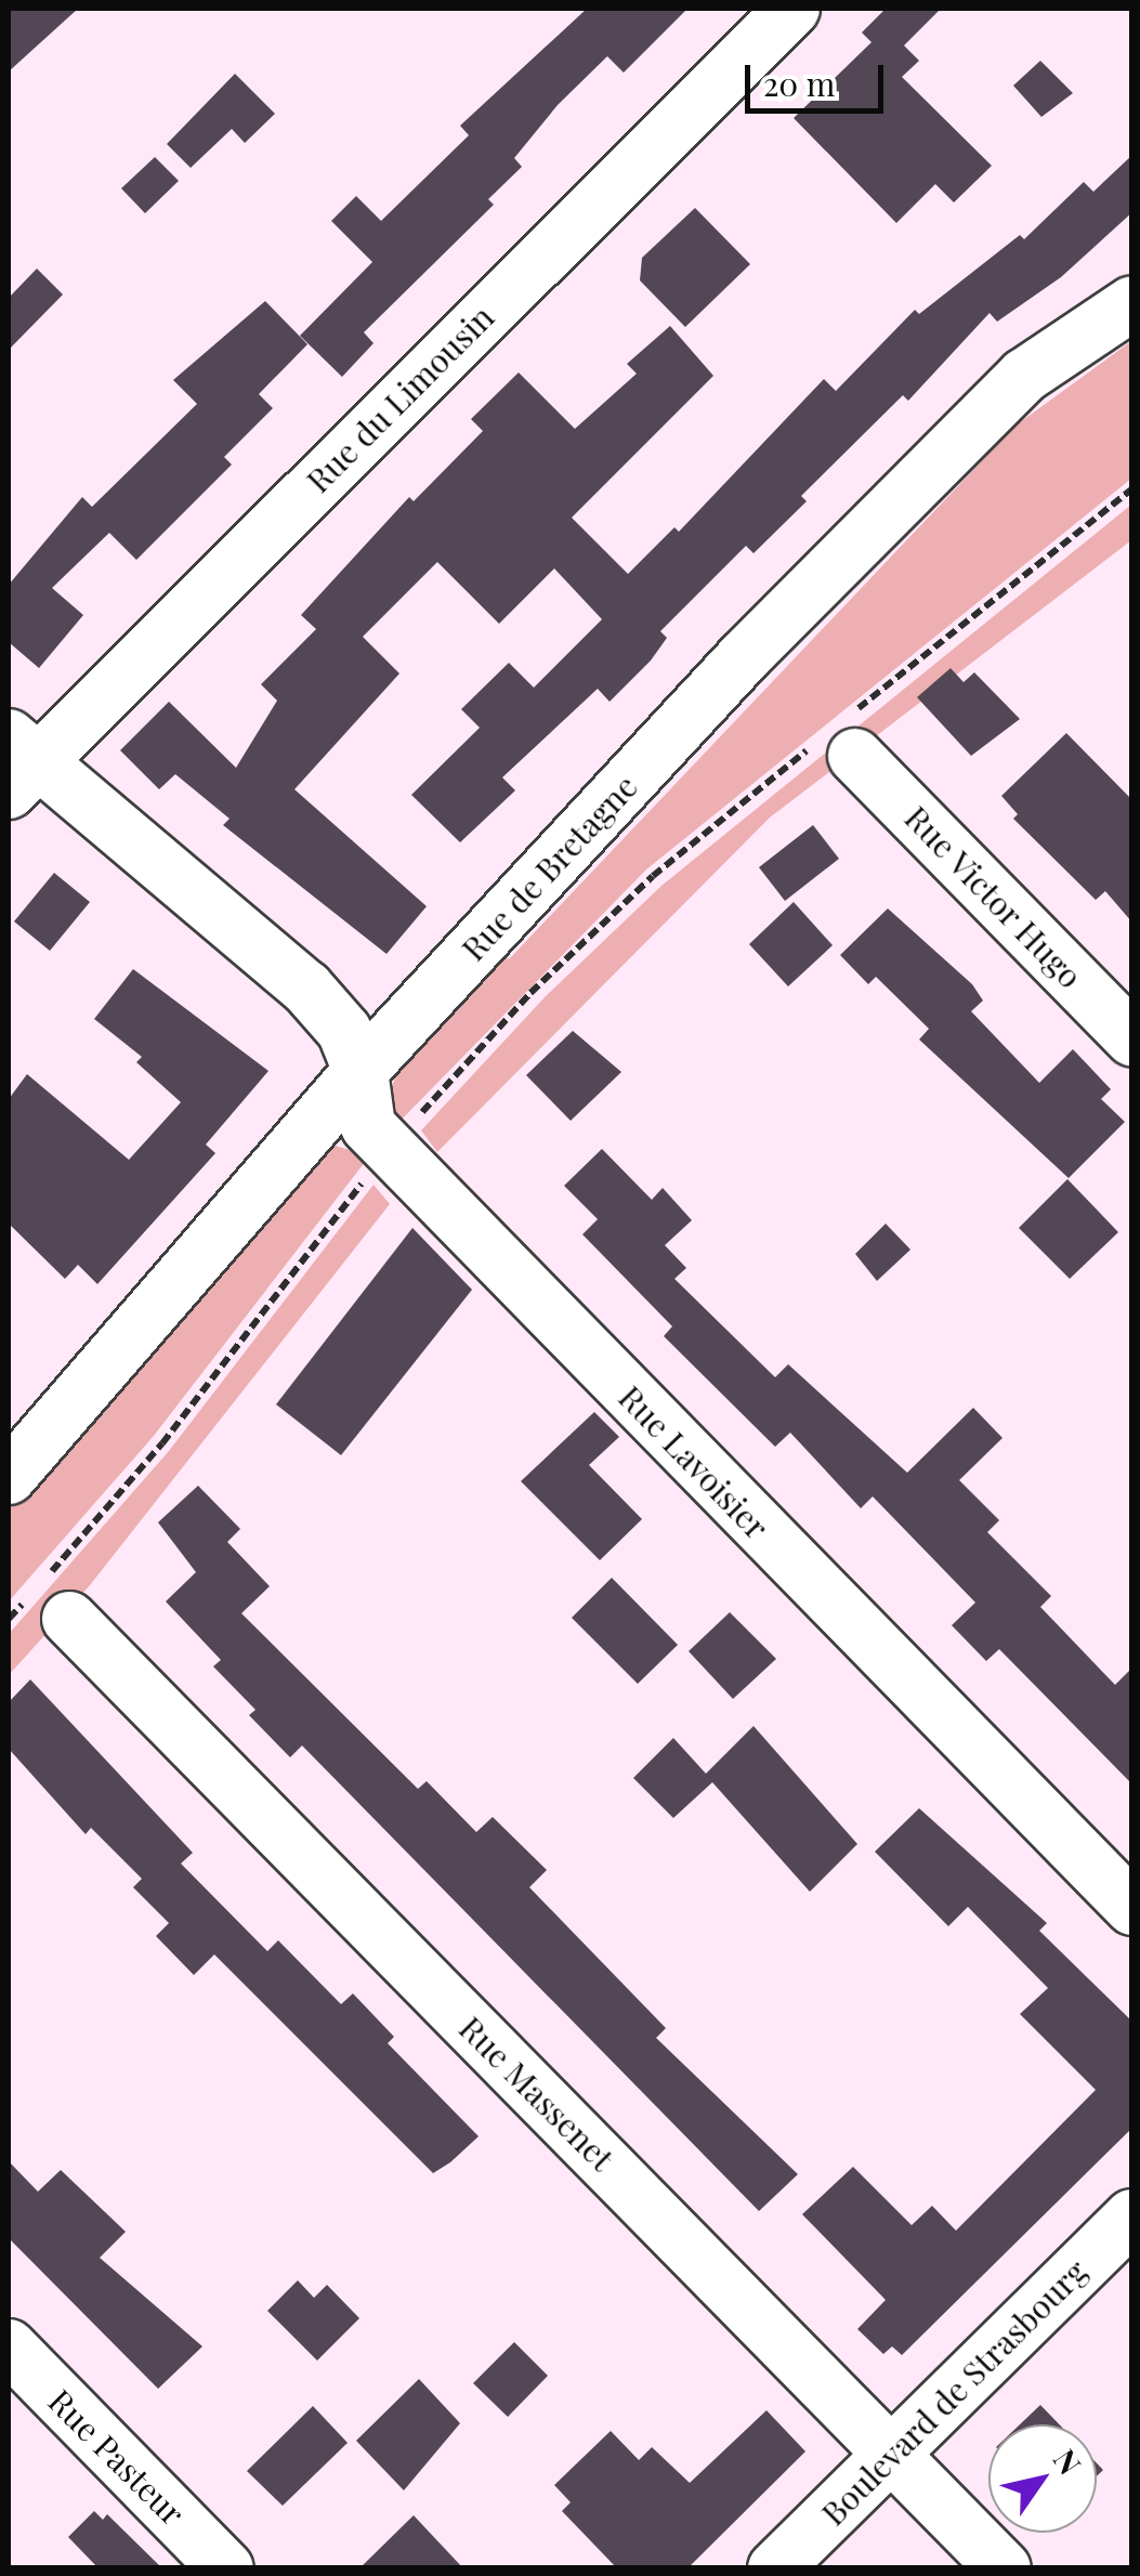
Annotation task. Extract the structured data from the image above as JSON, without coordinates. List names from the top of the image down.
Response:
{
  "streets": {
    "street": [
      "Rue du Limousin",
      "Rue de Bretagne",
      "Rue Victor Hugo",
      "Rue Lavoisier",
      "Rue Massenet",
      "Boulevard de Strasbourg",
      "Rue Pasteur"
    ]
  },
  "crossings": [
    ["Rue du Limousin", "Rue Lavoisier"],
    ["Rue de Bretagne", "Rue Lavoisier"],
    ["Rue Massenet", "Boulevard de Strasbourg"]
  ],
  "scale_bar": "20 m",
  "north": "top right"
}
